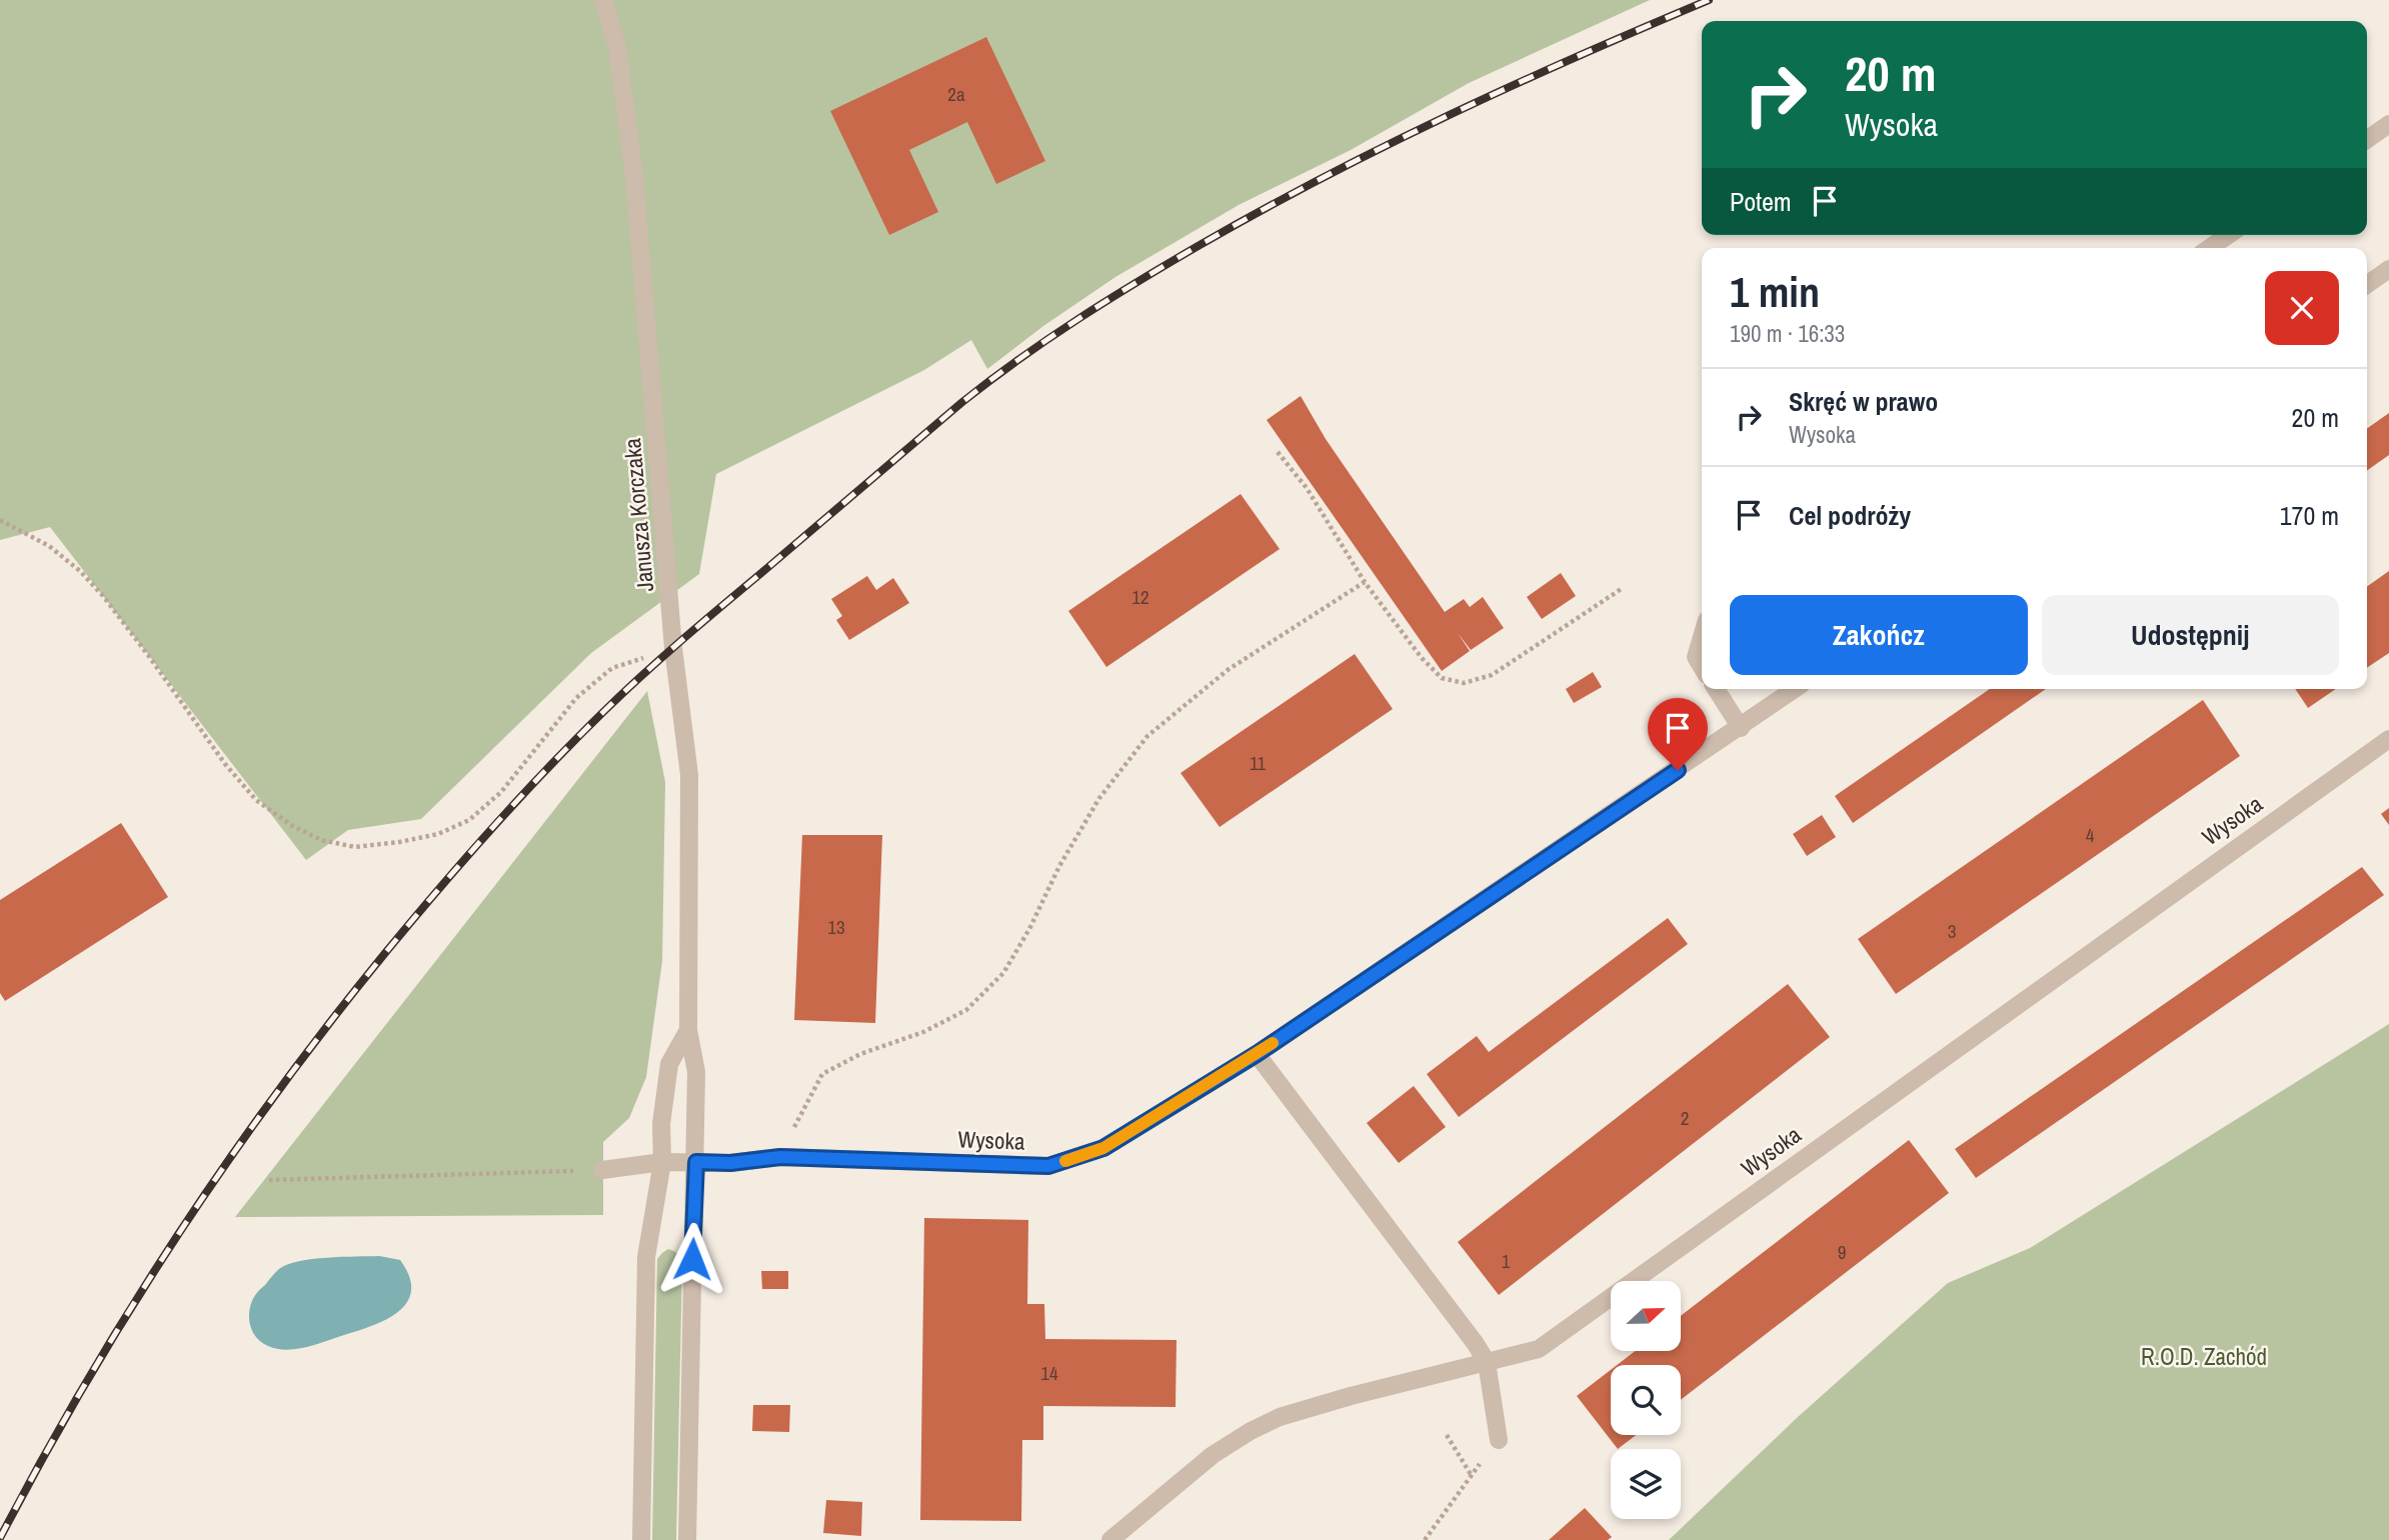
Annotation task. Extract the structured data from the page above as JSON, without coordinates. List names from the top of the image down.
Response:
{
  "streets": {
    "street": ["Janusza Korczaka", "Wysoka"]
  },
  "crossings": [
    ["Janusza Korczaka", "Wysoka"]
  ],
  "parks": ["R.O.D. Zachód"],
  "house_numbers": [
    "2a",
    "12",
    "11",
    "4",
    "13",
    "3",
    "2",
    "9",
    "1",
    "14"
  ],
  "north": "right",
  "page": {
    "turn": ["20 m", "Wysoka"],
    "then": "Potem",
    "heading": ["1 min", "190 m · 16:33"],
    "list": [
      {
        "name": "Skręć w prawo",
        "note": "Wysoka",
        "value": "20 m"
      },
      {
        "name": "Cel podróży",
        "value": "170 m"
      }
    ],
    "buttons": ["Zakończ", "Udostępnij"]
  }
}
